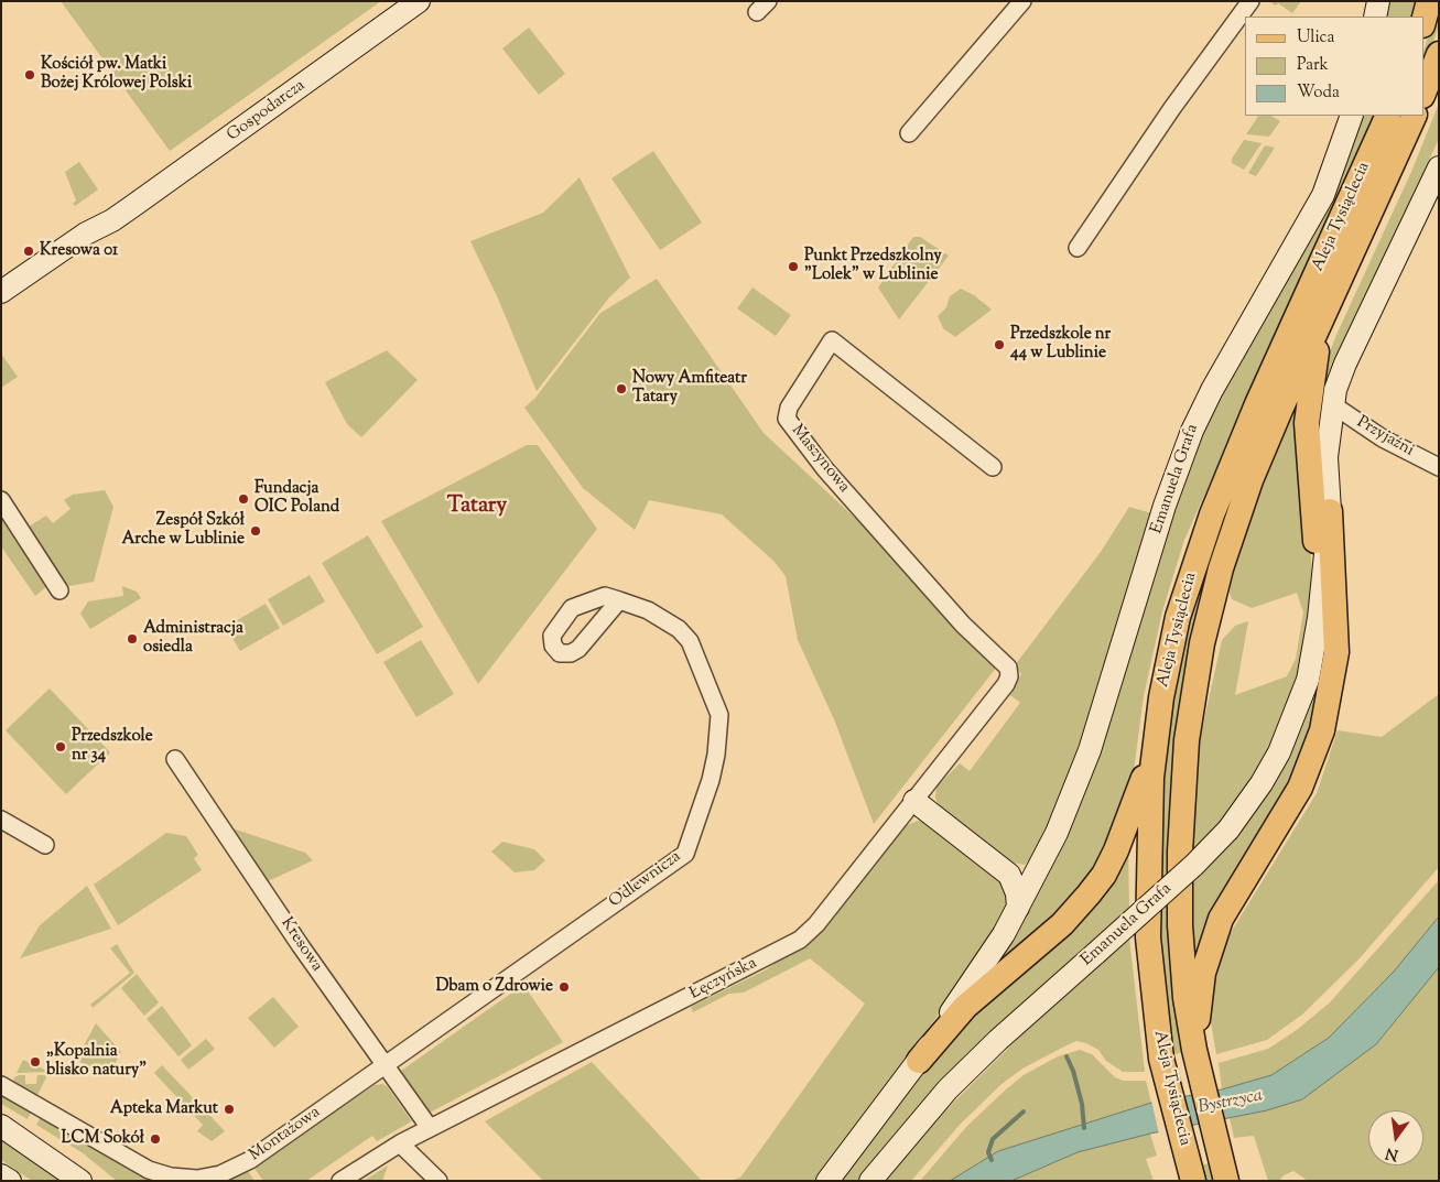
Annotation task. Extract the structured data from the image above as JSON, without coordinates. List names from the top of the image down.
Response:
{
  "streets": {
    "main road": ["Aleja Tysiąclecia"],
    "street": [
      "Gospodarcza",
      "Przyjaźni",
      "Maszynowa",
      "Emanuela Grafa",
      "Odlewnicza",
      "Kresowa",
      "Łęczyńska",
      "Montażowa"
    ]
  },
  "crossings": [
    ["Przyjaźni", "Emanuela Grafa"],
    ["Maszynowa", "Łęczyńska"],
    ["Odlewnicza", "Kresowa"],
    ["Odlewnicza", "Montażowa"],
    ["Kresowa", "Łęczyńska"],
    ["Kresowa", "Montażowa"]
  ],
  "districts": ["Tatary"],
  "water": ["Bystrzyca"],
  "places": [
    "Kościół pw. Matki Bożej Królowej Polski",
    "Kresowa 01",
    "Punkt Przedszkolny \"Lolek\" w Lublinie",
    "Przedszkole nr 44 w Lublinie",
    "Nowy Amfiteatr Tatary",
    "Fundacja OIC Poland",
    "Zespół Szkół Arche w Lublinie",
    "Administracja osiedla",
    "Przedszkole nr 34",
    "Dbam o Zdrowie",
    "„Kopalnia blisko natury”",
    "Apteka Markut",
    "LCM Sokół"
  ],
  "legend": ["Ulica", "Park", "Woda"],
  "north": "bottom"
}
